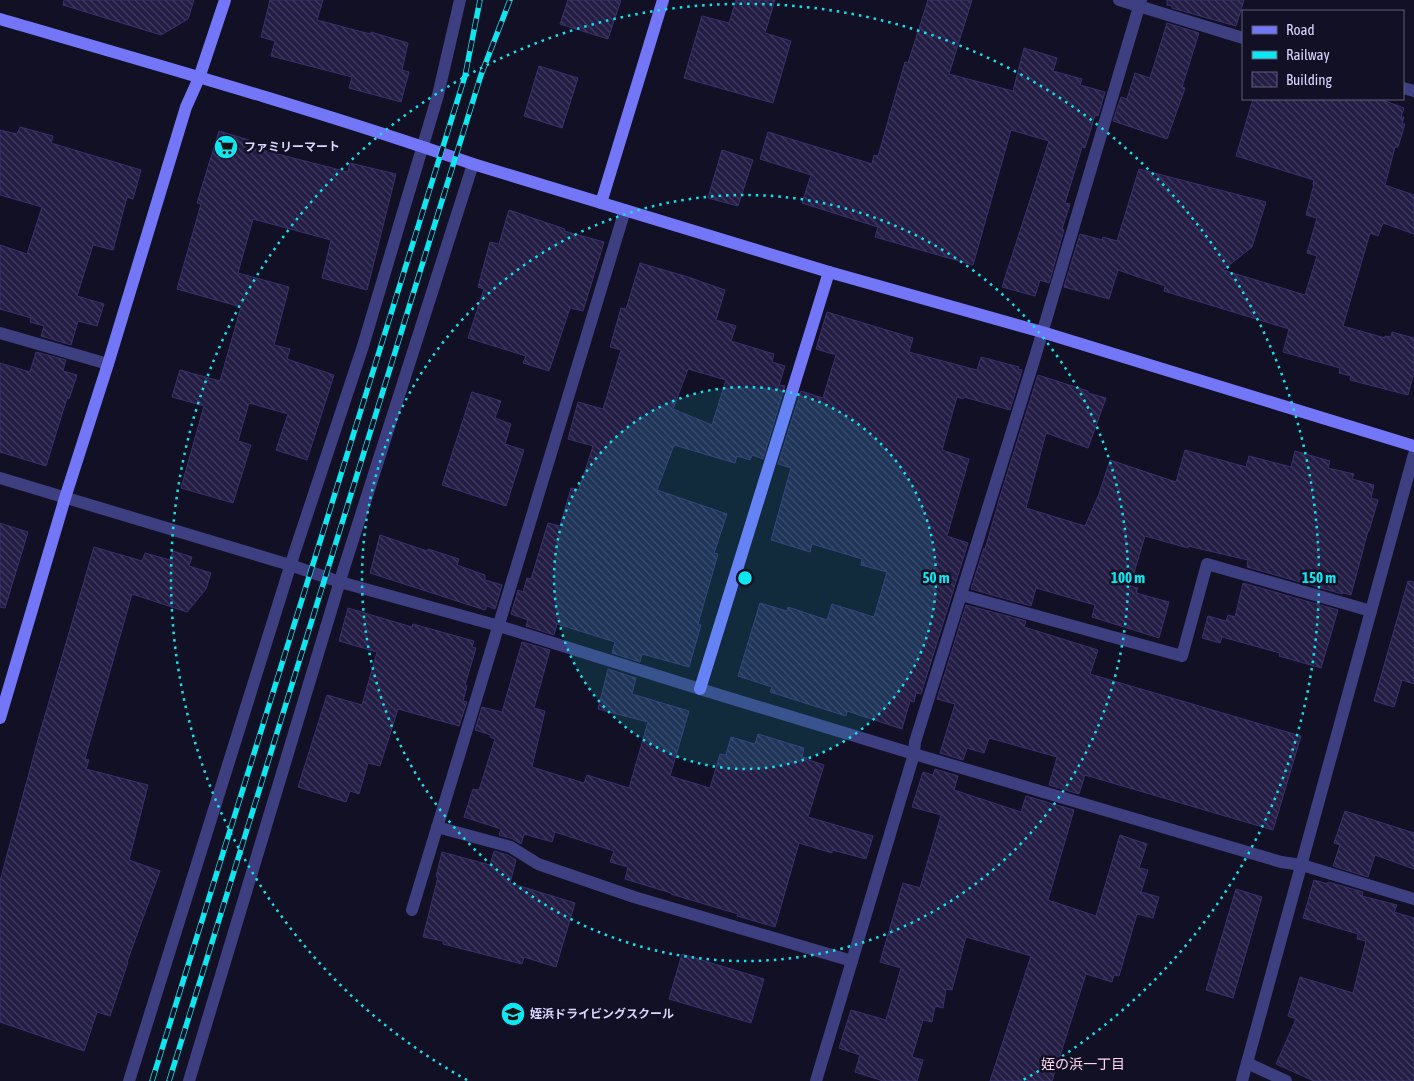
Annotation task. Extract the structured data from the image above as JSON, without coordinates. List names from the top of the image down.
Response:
{
  "districts": ["姪の浜一丁目"],
  "places": {
    "supermarket": ["ファミリーマート"],
    "school or university": ["姪浜ドライビングスクール"]
  },
  "legend": ["Road", "Railway", "Building"],
  "rings": ["50 m", "100 m", "150 m"]
}
